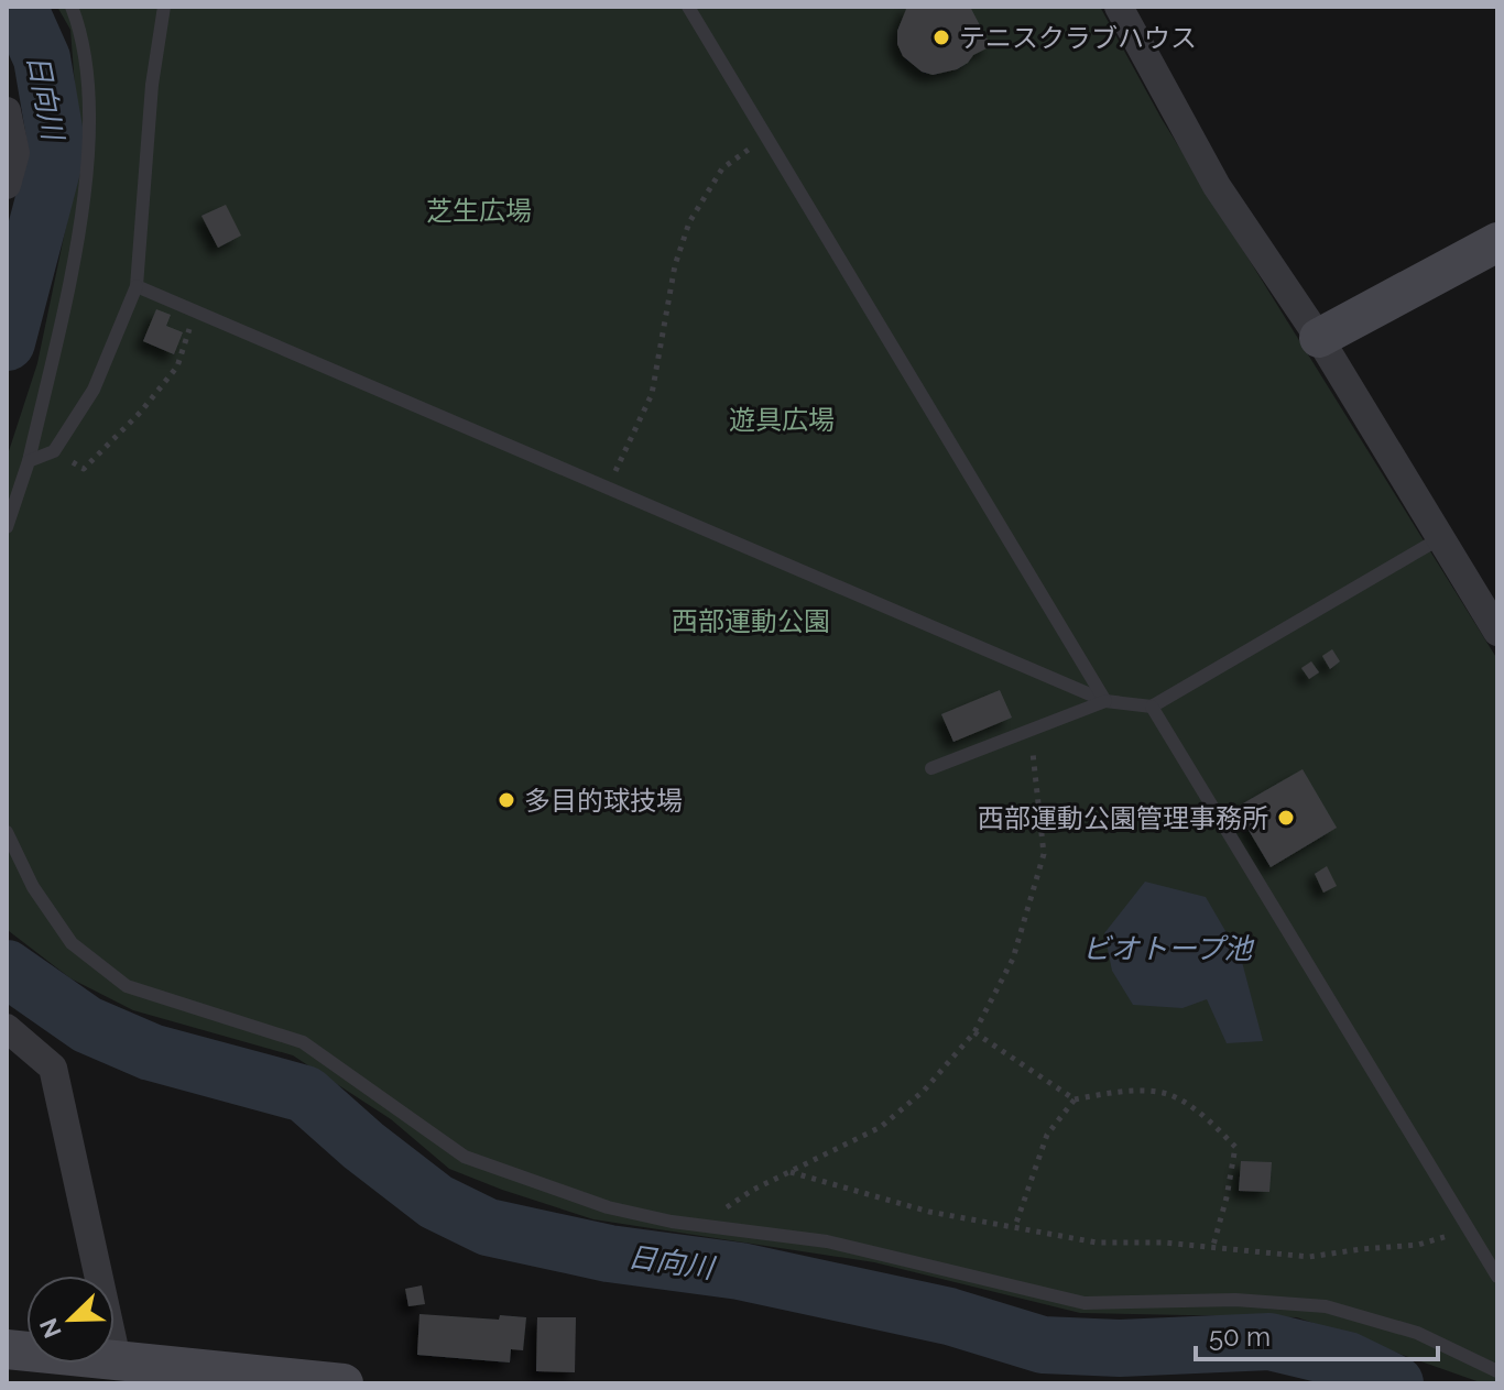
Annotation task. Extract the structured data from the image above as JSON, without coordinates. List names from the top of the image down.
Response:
{
  "water": ["日向川", "ビオトープ池"],
  "parks": ["芝生広場", "遊具広場", "西部運動公園"],
  "places": ["テニスクラブハウス", "多目的球技場", "西部運動公園管理事務所"],
  "scale_bar": "50 m",
  "north": "bottom left"
}
